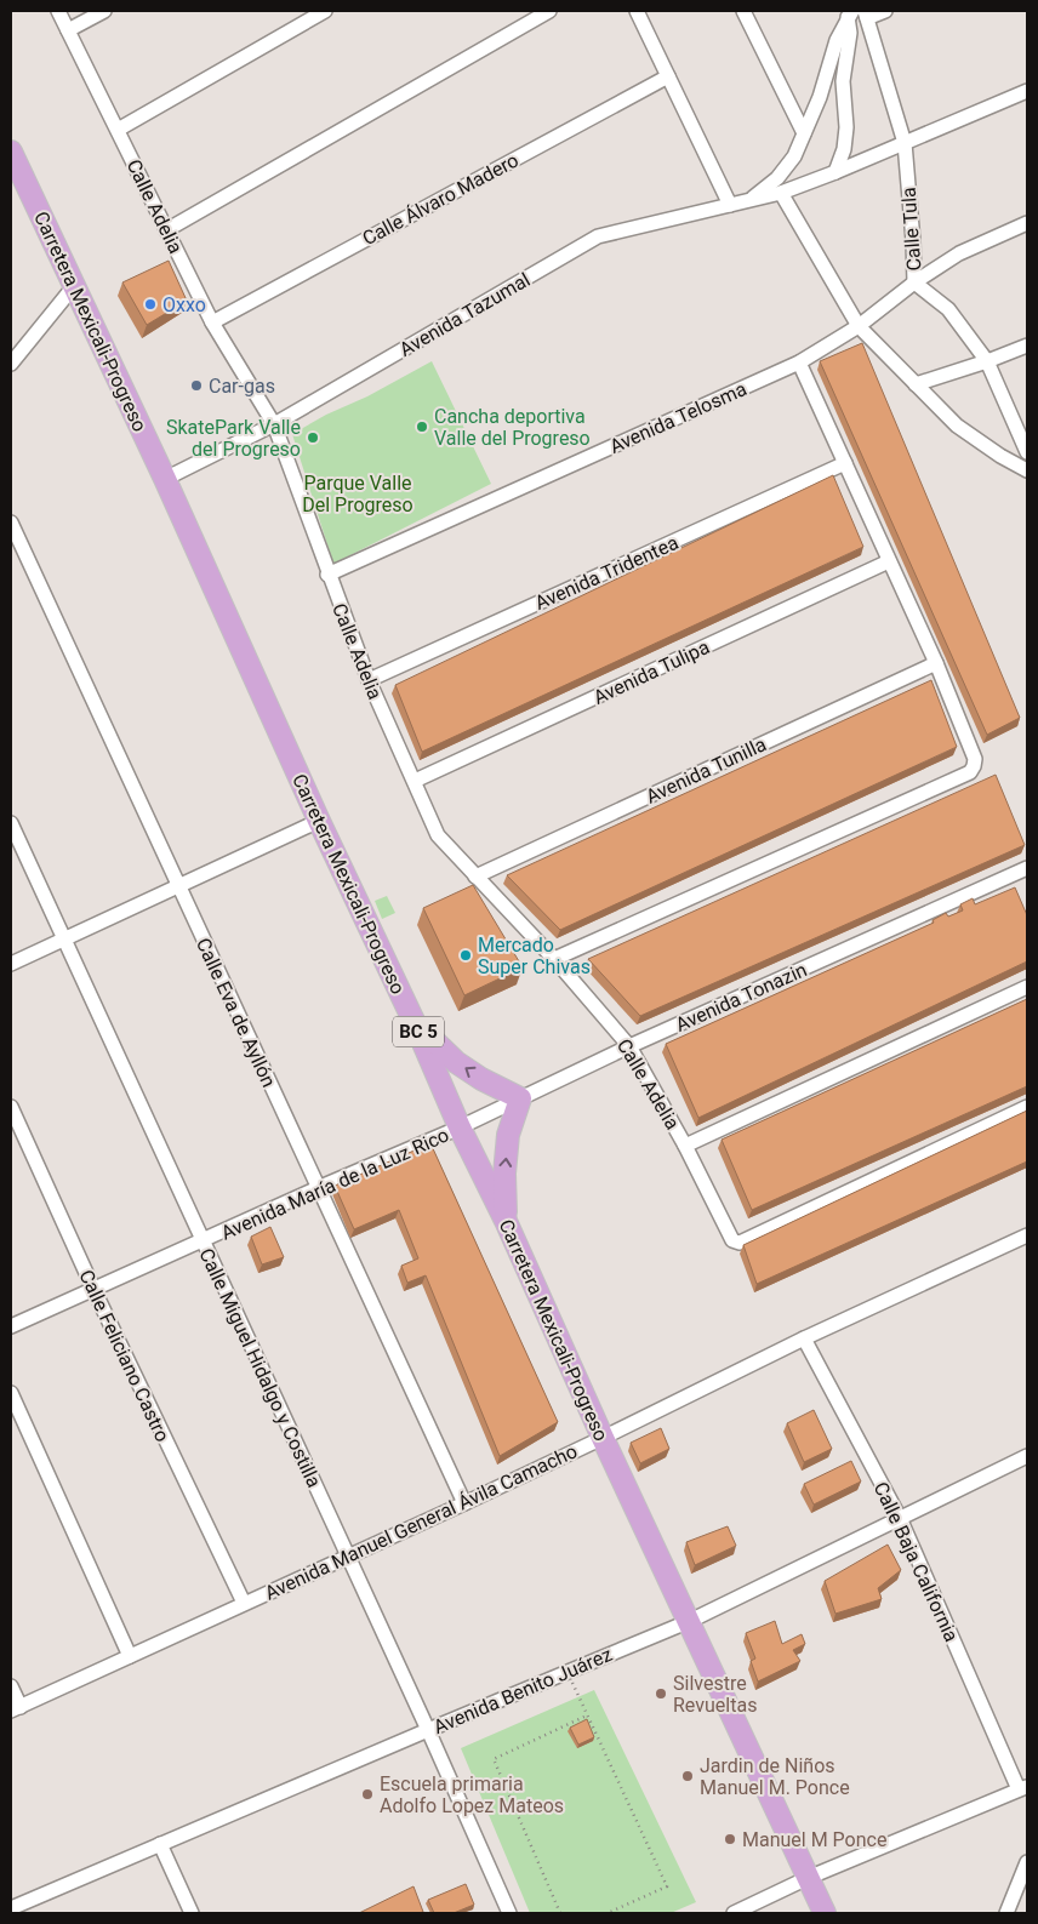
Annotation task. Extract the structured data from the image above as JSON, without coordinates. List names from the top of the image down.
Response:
{
  "streets": {
    "main road": ["Carretera Mexicali-Progreso", "BC 5"],
    "street": [
      "Calle Álvaro Madero",
      "Calle Adelia",
      "Calle Tula",
      "Avenida Tazumal",
      "Avenida Telosma",
      "Avenida Tridentea",
      "Avenida Tulipa",
      "Avenida Tunilla",
      "Avenida Tonazin",
      "Calle Eva de Ayllón",
      "Avenida María de la Luz Rico",
      "Calle Feliciano Castro",
      "Calle Miguel Hidalgo y Costilla",
      "Avenida Manuel General Ávila Camacho",
      "Calle Baja California",
      "Avenida Benito Juárez"
    ]
  },
  "crossings": [
    ["Calle Álvaro Madero", "Calle Adelia"],
    ["Calle Adelia", "Avenida Tazumal"],
    ["Calle Adelia", "Avenida Telosma"],
    ["Calle Adelia", "Avenida Tridentea"],
    ["Calle Adelia", "Avenida Tulipa"],
    ["Calle Adelia", "Avenida Tunilla"],
    ["Calle Adelia", "Avenida Tonazin"],
    ["Calle Tula", "Avenida Tazumal"],
    ["Calle Tula", "Avenida Telosma"],
    ["Avenida Tazumal", "Carretera Mexicali-Progreso"],
    ["Carretera Mexicali-Progreso", "Avenida Tonazin"],
    ["Carretera Mexicali-Progreso", "Avenida María de la Luz Rico"],
    ["Carretera Mexicali-Progreso", "Avenida Manuel General Ávila Camacho"],
    ["Carretera Mexicali-Progreso", "Avenida Benito Juárez"],
    ["Avenida Tonazin", "Avenida María de la Luz Rico"],
    ["Calle Eva de Ayllón", "Avenida María de la Luz Rico"],
    ["Calle Eva de Ayllón", "Avenida Manuel General Ávila Camacho"],
    ["Avenida María de la Luz Rico", "Calle Feliciano Castro"],
    ["Avenida María de la Luz Rico", "Calle Miguel Hidalgo y Costilla"],
    ["Calle Feliciano Castro", "Avenida Manuel General Ávila Camacho"],
    ["Calle Miguel Hidalgo y Costilla", "Avenida Manuel General Ávila Camacho"],
    ["Calle Miguel Hidalgo y Costilla", "Avenida Benito Juárez"],
    ["Avenida Manuel General Ávila Camacho", "Calle Baja California"],
    ["Calle Baja California", "Avenida Benito Juárez"]
  ],
  "parks": ["Parque Valle Del Progreso"],
  "places": [
    "Oxxo",
    "Car-gas",
    "Cancha deportiva Valle del Progreso",
    "SkatePark Valle del Progreso",
    "Mercado Super Chivas",
    "Silvestre Revueltas",
    "Jardin de Niños Manuel M. Ponce",
    "Escuela primaria Adolfo Lopez Mateos",
    "Manuel M Ponce"
  ]
}
